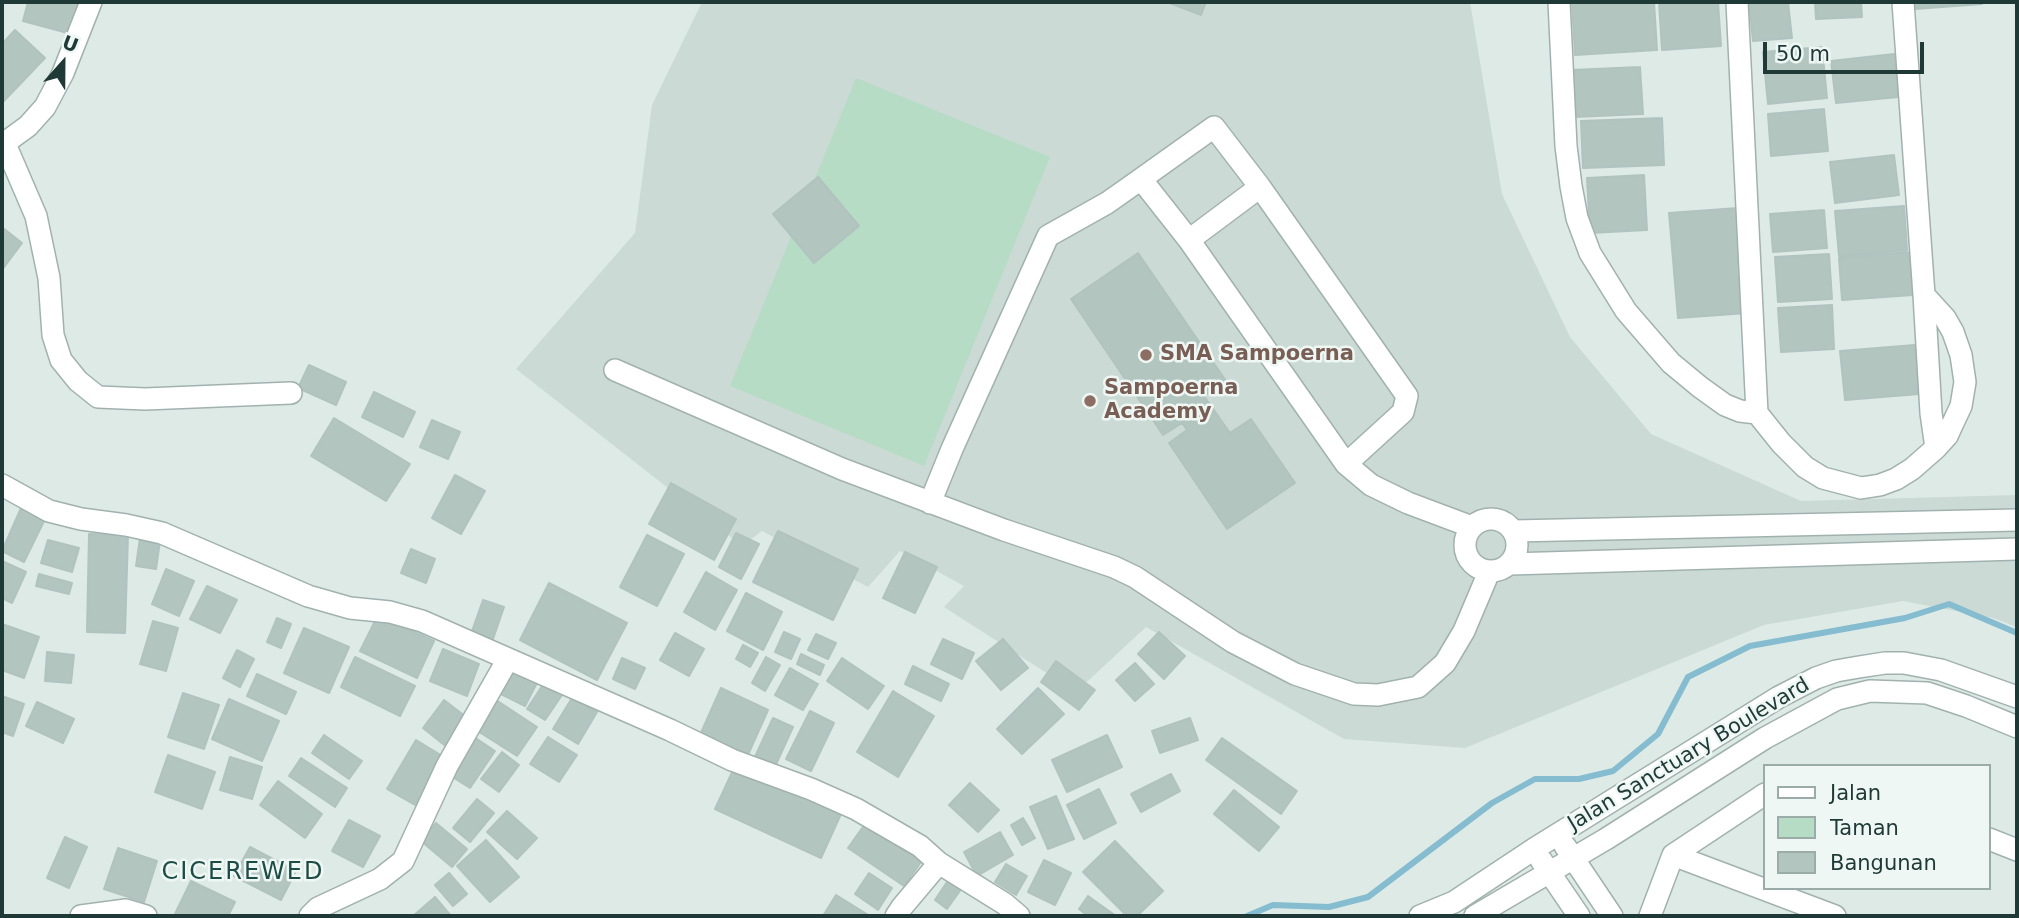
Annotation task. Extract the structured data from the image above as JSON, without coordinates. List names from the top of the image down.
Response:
{
  "streets": {
    "street": ["Jalan Sanctuary Boulevard"]
  },
  "districts": ["CICEREWED"],
  "places": ["SMA Sampoerna", "Sampoerna Academy"],
  "legend": ["Jalan", "Taman", "Bangunan"],
  "scale_bar": "50 m",
  "north": "top"
}
